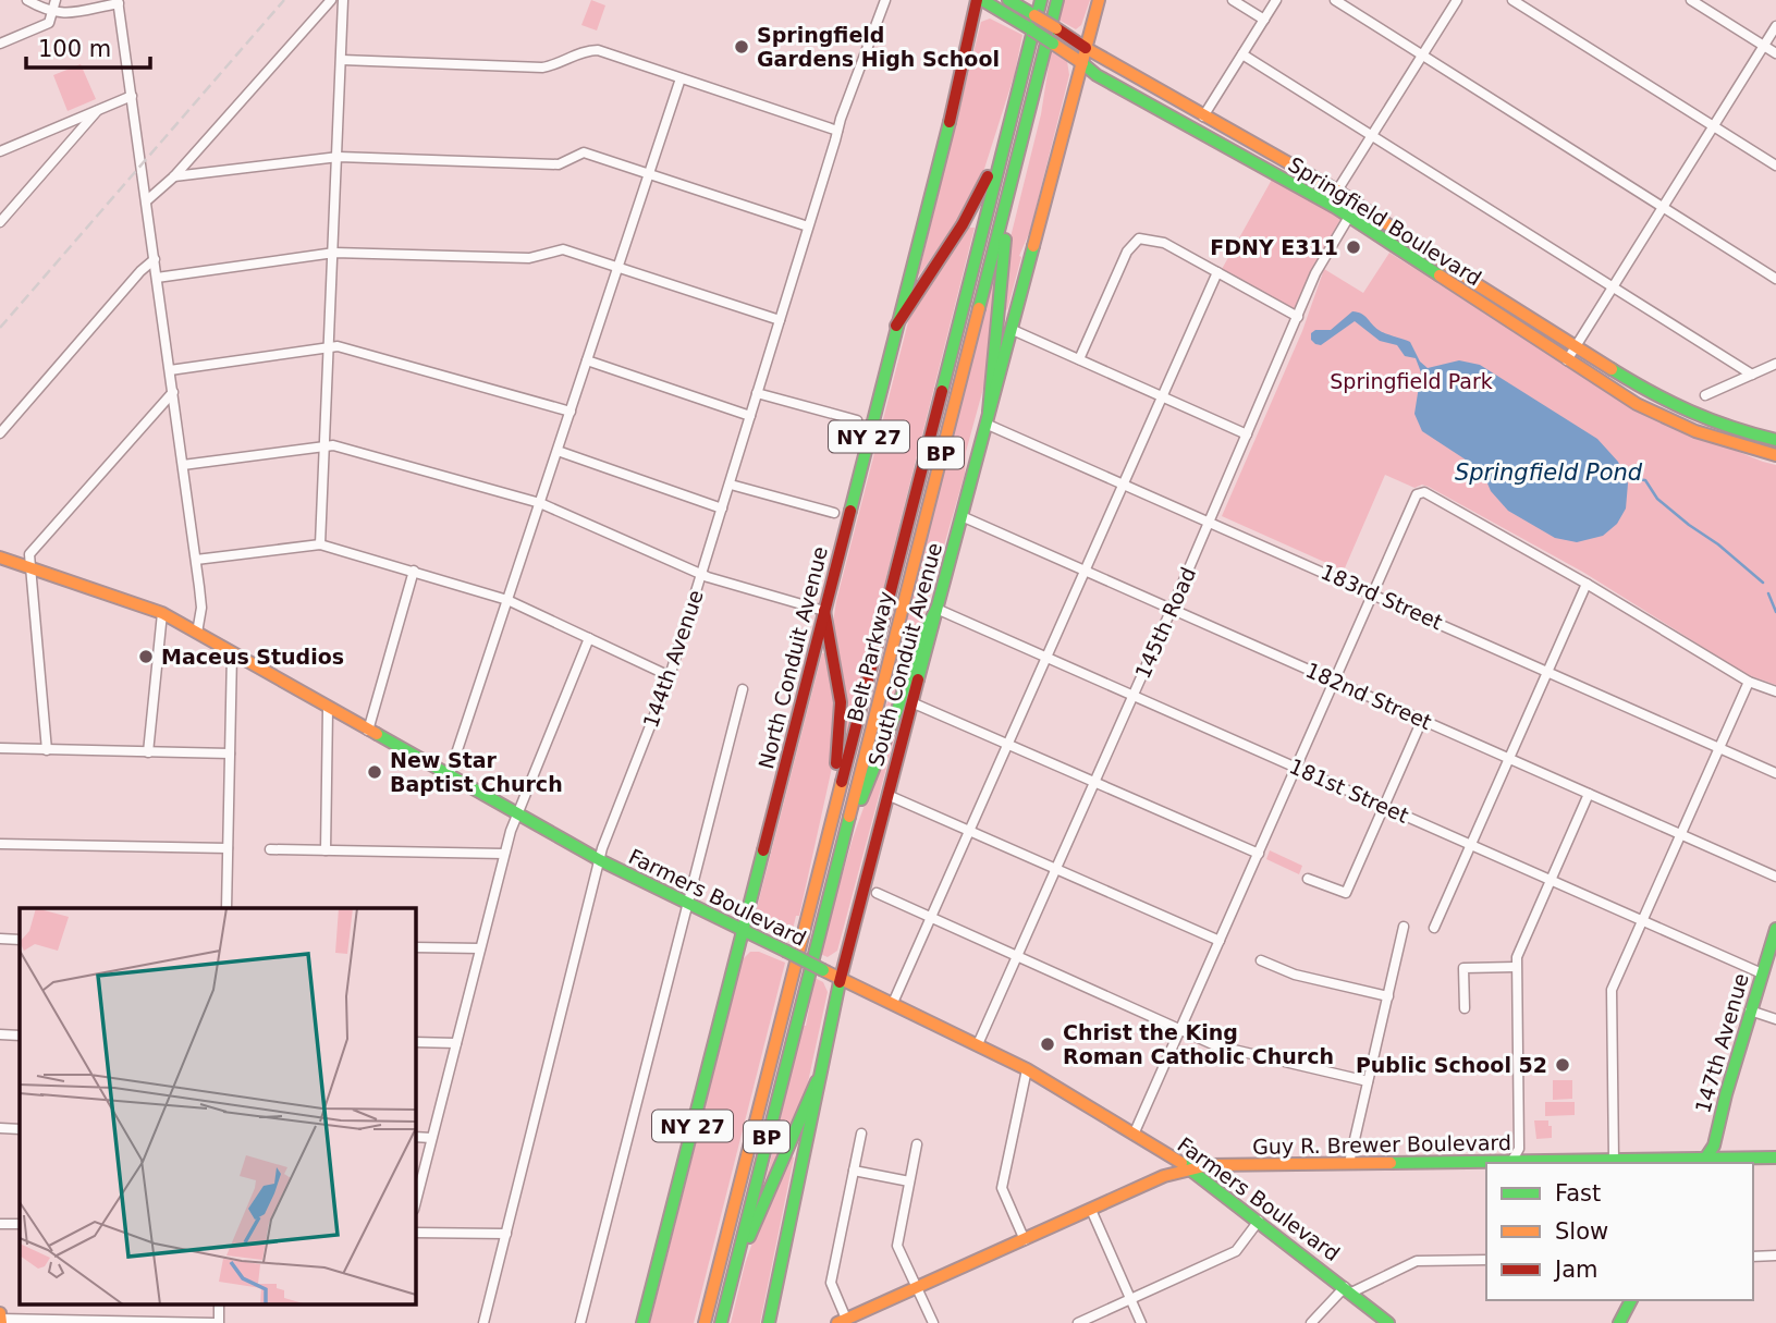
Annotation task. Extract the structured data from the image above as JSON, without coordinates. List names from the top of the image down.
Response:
{
  "streets": {
    "main road": [
      "Springfield Boulevard",
      "NY 27",
      "BP",
      "South Conduit Avenue",
      "Belt Parkway",
      "North Conduit Avenue",
      "Farmers Boulevard",
      "147th Avenue",
      "Guy R. Brewer Boulevard"
    ],
    "street": [
      "183rd Street",
      "145th Road",
      "144th Avenue",
      "182nd Street",
      "181st Street"
    ]
  },
  "crossings": [
    ["Springfield Boulevard", "145th Road"],
    ["Springfield Boulevard", "South Conduit Avenue"],
    ["Springfield Boulevard", "North Conduit Avenue"],
    ["183rd Street", "145th Road"],
    ["183rd Street", "South Conduit Avenue"],
    ["145th Road", "182nd Street"],
    ["145th Road", "181st Street"],
    ["145th Road", "Farmers Boulevard"],
    ["South Conduit Avenue", "182nd Street"],
    ["South Conduit Avenue", "181st Street"],
    ["South Conduit Avenue", "Farmers Boulevard"],
    ["North Conduit Avenue", "Farmers Boulevard"],
    ["144th Avenue", "Farmers Boulevard"],
    ["181st Street", "147th Avenue"],
    ["Farmers Boulevard", "Guy R. Brewer Boulevard"],
    ["147th Avenue", "Guy R. Brewer Boulevard"]
  ],
  "water": ["Springfield Pond"],
  "parks": ["Springfield Park"],
  "places": [
    "Springfield Gardens High School",
    "FDNY E311",
    "Maceus Studios",
    "New Star Baptist Church",
    "Christ the King Roman Catholic Church",
    "Public School 52"
  ],
  "legend": ["Fast", "Slow", "Jam"],
  "scale_bar": "100 m"
}
